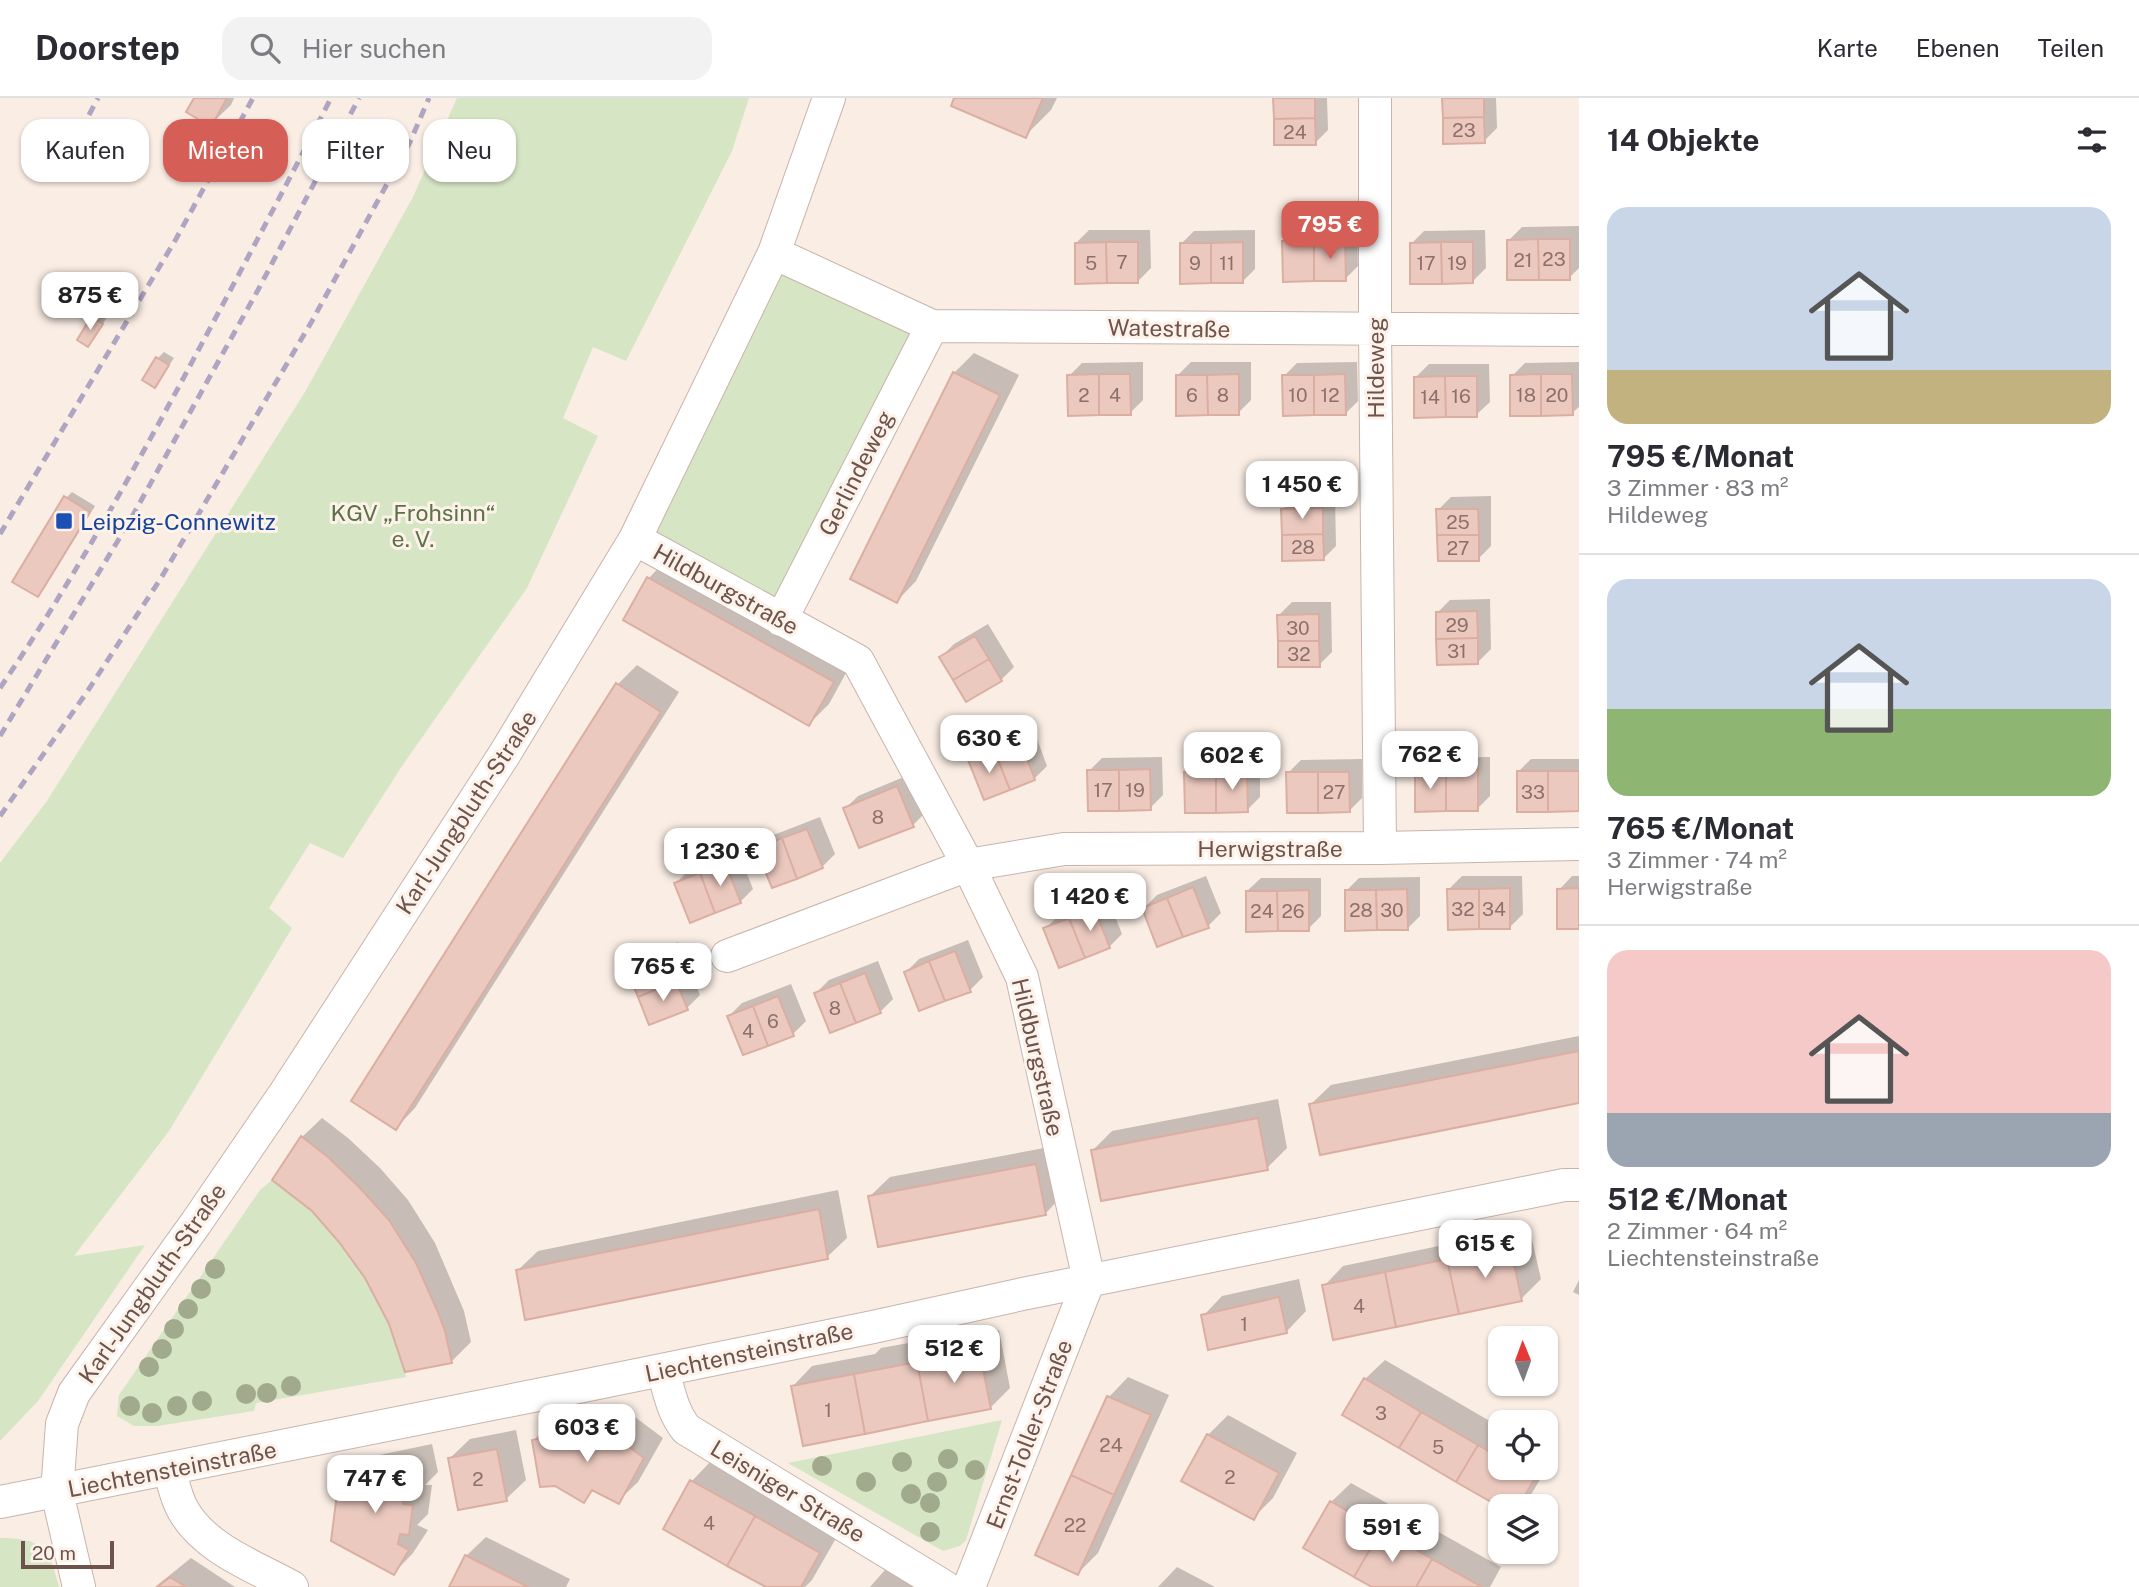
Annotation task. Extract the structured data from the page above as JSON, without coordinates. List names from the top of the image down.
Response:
{
  "streets": {
    "street": [
      "Watestraße",
      "Hildeweg",
      "Gerlindeweg",
      "Hildburgstraße",
      "Karl-Jungbluth-Straße",
      "Herwigstraße",
      "Liechtensteinstraße",
      "Ernst-Toller-Straße",
      "Leisniger Straße"
    ]
  },
  "crossings": [
    ["Watestraße", "Hildeweg"],
    ["Watestraße", "Gerlindeweg"],
    ["Watestraße", "Karl-Jungbluth-Straße"],
    ["Hildeweg", "Herwigstraße"],
    ["Gerlindeweg", "Hildburgstraße"],
    ["Hildburgstraße", "Karl-Jungbluth-Straße"],
    ["Hildburgstraße", "Herwigstraße"],
    ["Hildburgstraße", "Liechtensteinstraße"],
    ["Hildburgstraße", "Ernst-Toller-Straße"],
    ["Karl-Jungbluth-Straße", "Liechtensteinstraße"],
    ["Liechtensteinstraße", "Ernst-Toller-Straße"],
    ["Liechtensteinstraße", "Leisniger Straße"]
  ],
  "parks": ["KGV „Frohsinn“ e. V."],
  "places": {
    "transit": ["Leipzig-Connewitz"]
  },
  "house_numbers": [
    "23",
    "24",
    "23",
    "21",
    "7",
    "5",
    "9",
    "11",
    "17",
    "19",
    "2",
    "4",
    "6",
    "8",
    "10",
    "12",
    "18",
    "20",
    "16",
    "14",
    "25",
    "28",
    "27",
    "29",
    "30",
    "31",
    "32",
    "17",
    "19",
    "27",
    "33",
    "8",
    "32",
    "34",
    "28",
    "30",
    "24",
    "26",
    "8",
    "6",
    "4",
    "4",
    "1",
    "1",
    "3",
    "24",
    "5",
    "2",
    "2",
    "4",
    "22"
  ],
  "scale_bar": "20 m",
  "north": "top",
  "page": {
    "header": "Doorstep",
    "search": "Hier suchen",
    "nav": ["Karte", "Ebenen", "Teilen"],
    "heading": "14 Objekte",
    "chip": [
      "Kaufen",
      "Mieten",
      "Filter",
      "Neu"
    ],
    "list": [
      {
        "name": "795 €/Monat",
        "note": "3 Zimmer · 83 m² · Hildeweg"
      },
      {
        "name": "765 €/Monat",
        "note": "3 Zimmer · 74 m² · Herwigstraße"
      },
      {
        "name": "512 €/Monat",
        "note": "2 Zimmer · 64 m² · Liechtensteinstraße"
      }
    ],
    "price": [
      "795 €",
      "875 €",
      "1 450 €",
      "630 €",
      "762 €",
      "602 €",
      "1 230 €",
      "1 420 €",
      "765 €",
      "615 €",
      "512 €",
      "603 €",
      "747 €",
      "591 €"
    ],
    "scale": "20 m"
  }
}
